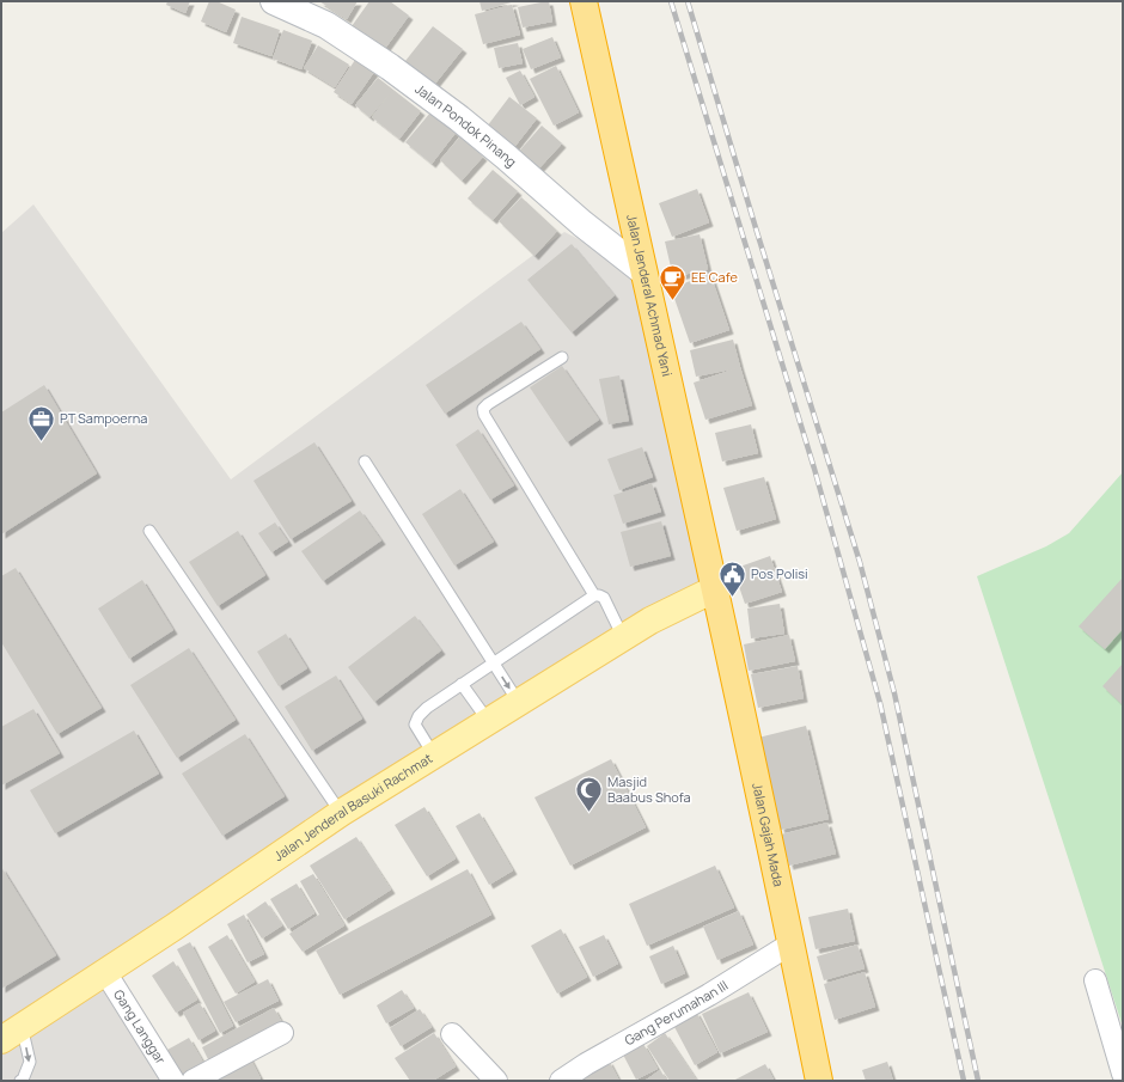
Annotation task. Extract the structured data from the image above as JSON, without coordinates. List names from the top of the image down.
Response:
{
  "streets": {
    "highway": ["Jalan Jenderal Achmad Yani", "Jalan Gajah Mada"],
    "main road": ["Jalan Jenderal Basuki Rachmat"],
    "street": ["Jalan Pondok Pinang", "Gang Perumahan III", "Gang Langgar"]
  },
  "crossings": [
    ["Jalan Pondok Pinang", "Jalan Jenderal Achmad Yani"],
    ["Jalan Jenderal Achmad Yani", "Jalan Jenderal Basuki Rachmat"],
    ["Jalan Jenderal Achmad Yani", "Jalan Gajah Mada"],
    ["Jalan Jenderal Basuki Rachmat", "Jalan Gajah Mada"],
    ["Jalan Jenderal Basuki Rachmat", "Gang Langgar"],
    ["Jalan Gajah Mada", "Gang Perumahan III"]
  ],
  "places": {
    "cafe": ["EE Cafe"],
    "office": ["PT Sampoerna"],
    "public building": ["Pos Polisi"],
    "mosque": ["Masjid Baabus Shofa"]
  }
}
